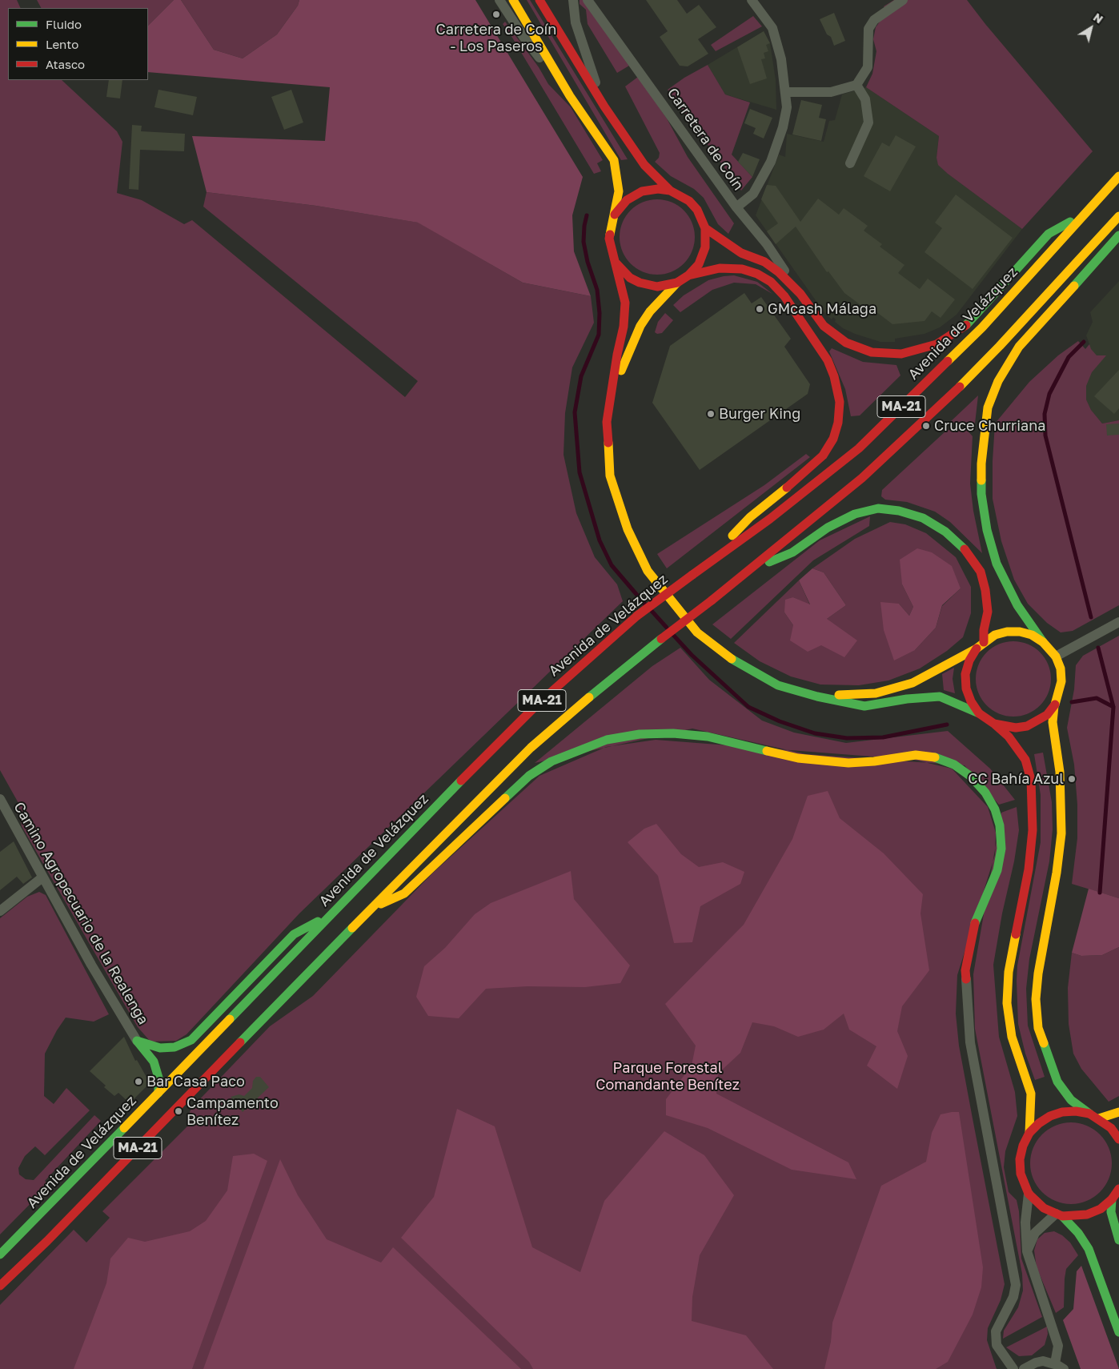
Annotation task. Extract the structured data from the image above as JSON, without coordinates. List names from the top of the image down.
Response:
{
  "streets": {
    "main road": ["Avenida de Velázquez", "MA-21"],
    "street": ["Carretera de Coín", "Camino Agropecuario de la Realenga"]
  },
  "parks": ["Parque Forestal Comandante Benítez"],
  "places": [
    "Carretera de Coín - Los Paseros",
    "GMcash Málaga",
    "Burger King",
    "Cruce Churriana",
    "CC Bahía Azul",
    "Bar Casa Paco",
    "Campamento Benítez"
  ],
  "legend": ["Fluido", "Lento", "Atasco"],
  "north": "top right"
}
